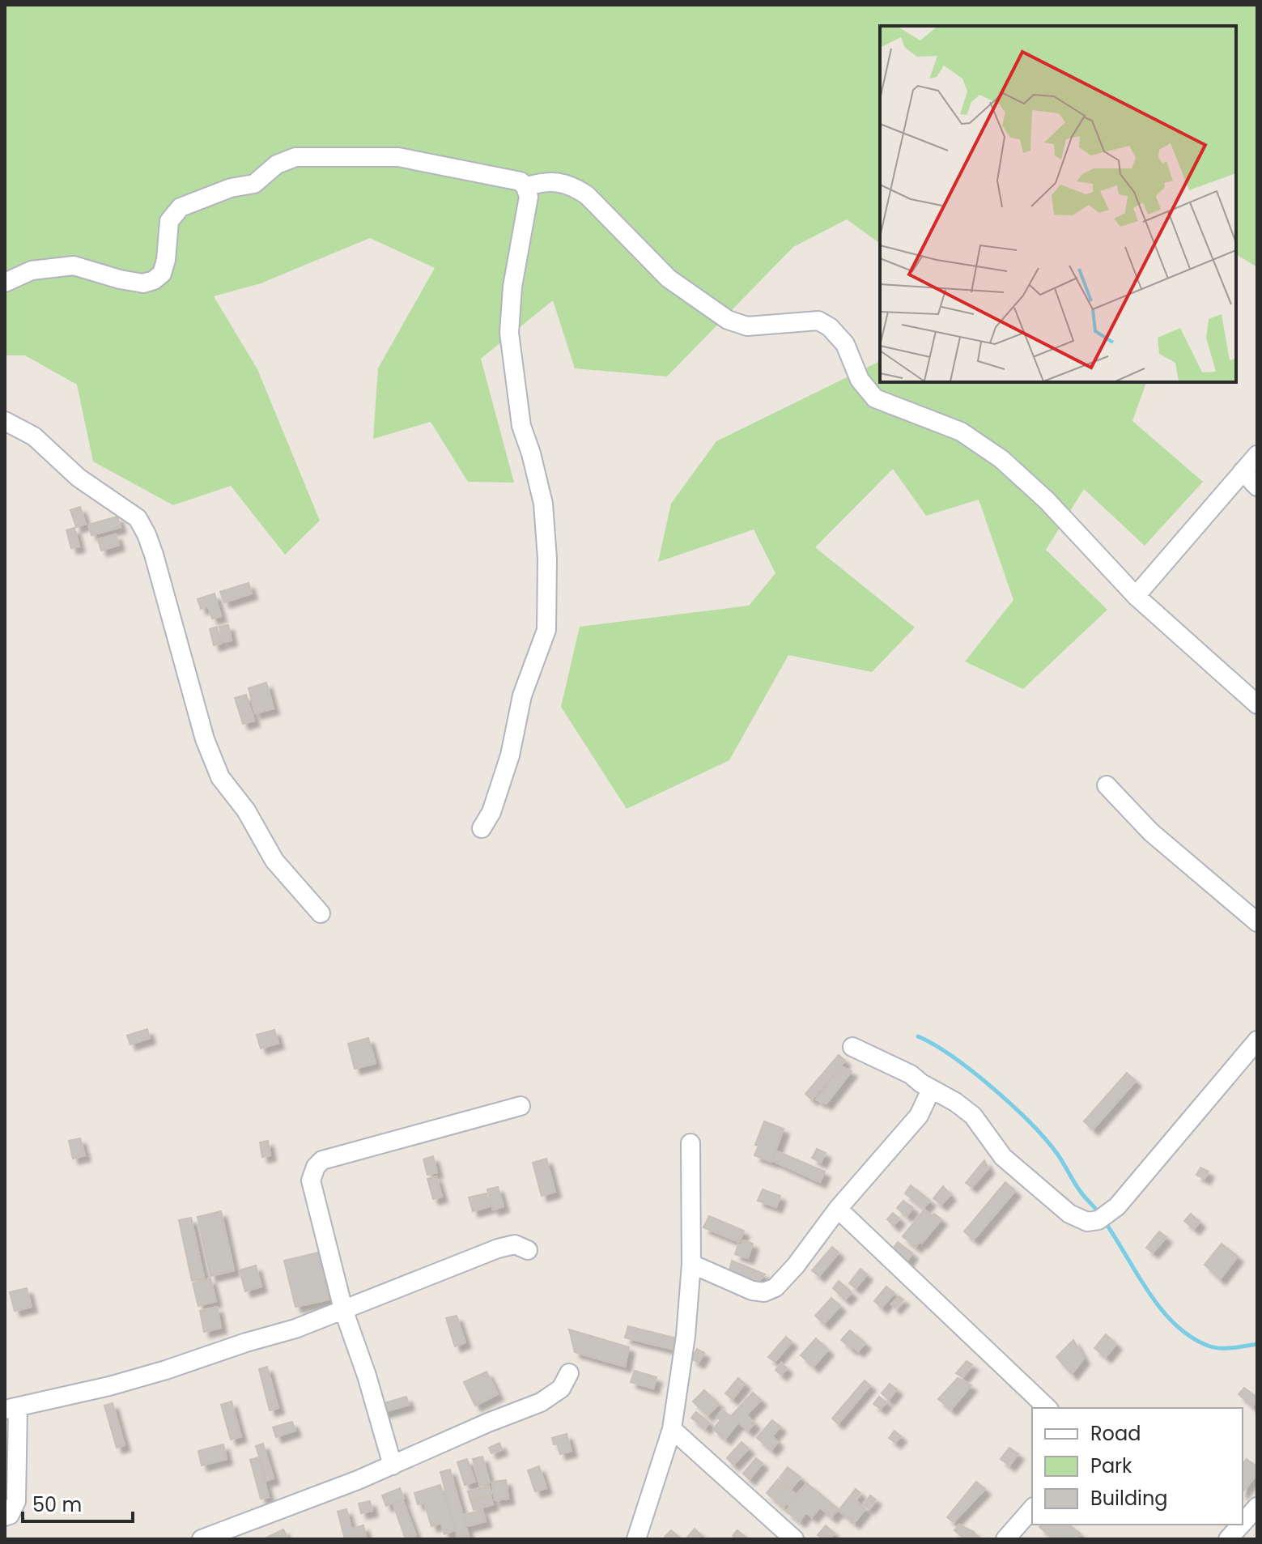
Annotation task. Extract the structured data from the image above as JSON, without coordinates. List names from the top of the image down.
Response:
{
  "legend": ["Road", "Park", "Building"],
  "scale_bar": "50 m"
}
